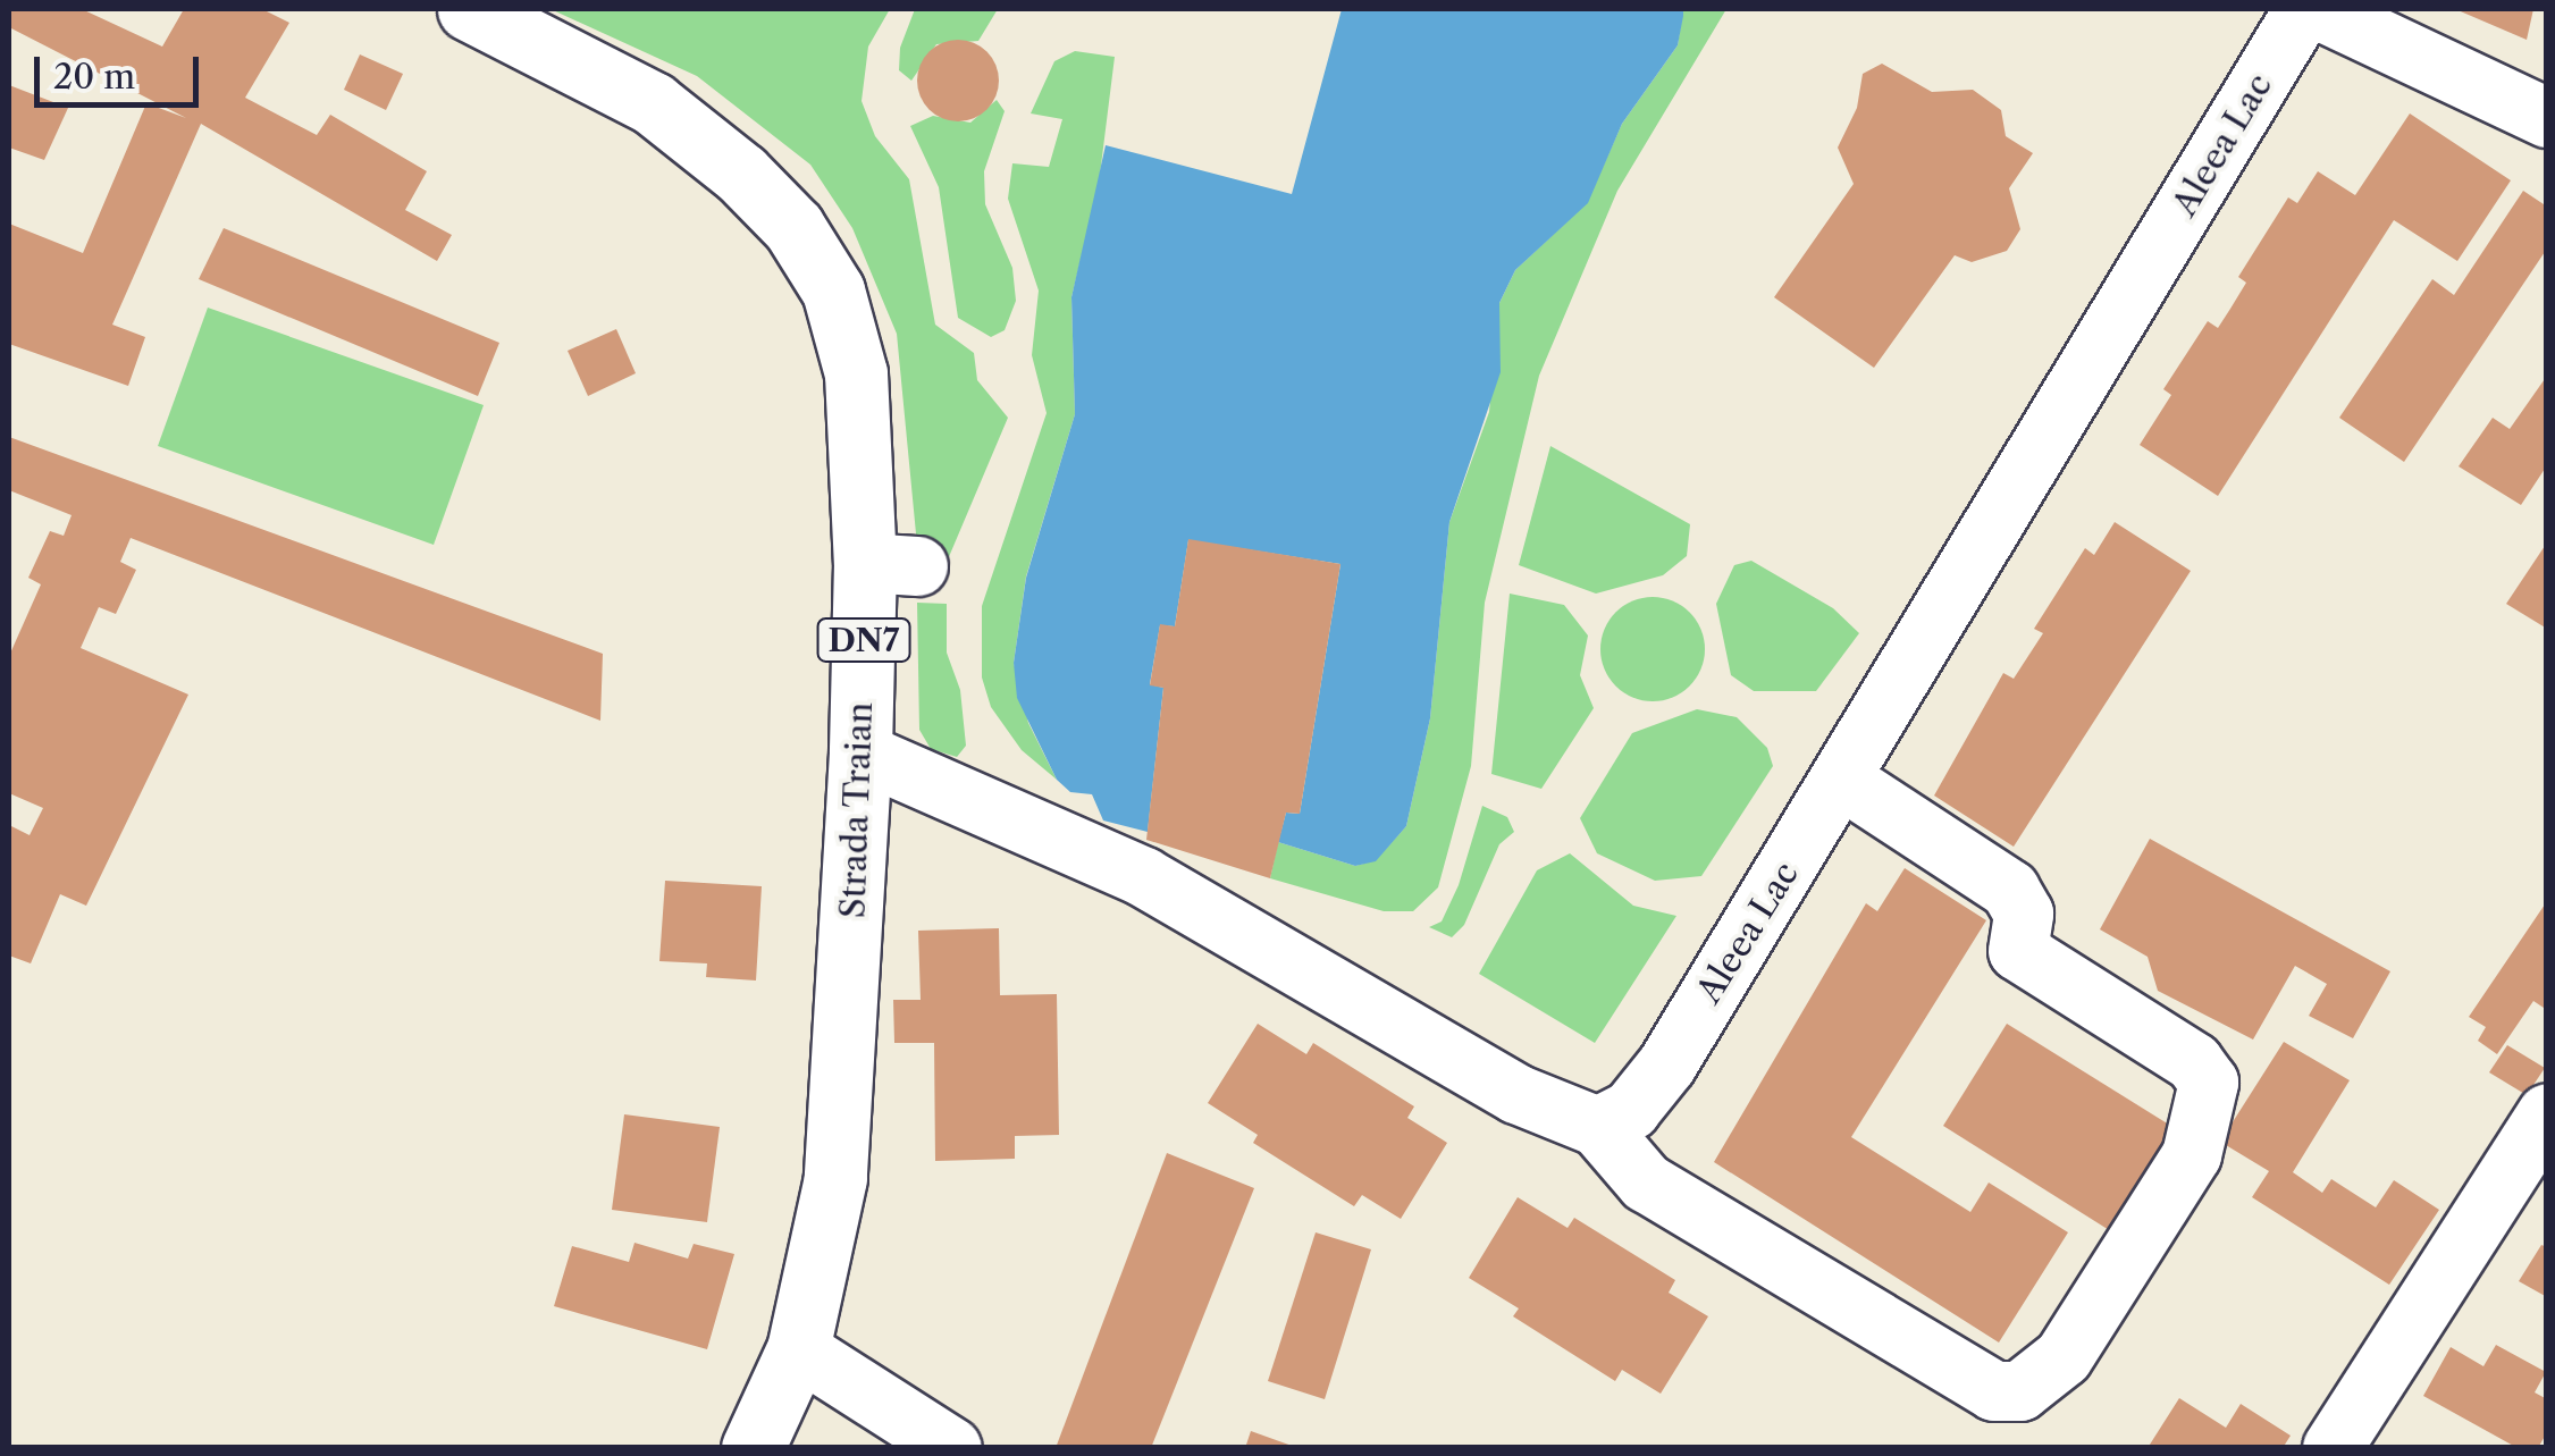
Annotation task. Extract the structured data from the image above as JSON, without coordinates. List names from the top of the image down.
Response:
{
  "streets": {
    "main road": ["DN7", "Strada Traian"],
    "street": ["Aleea Lac"]
  },
  "scale_bar": "20 m"
}
